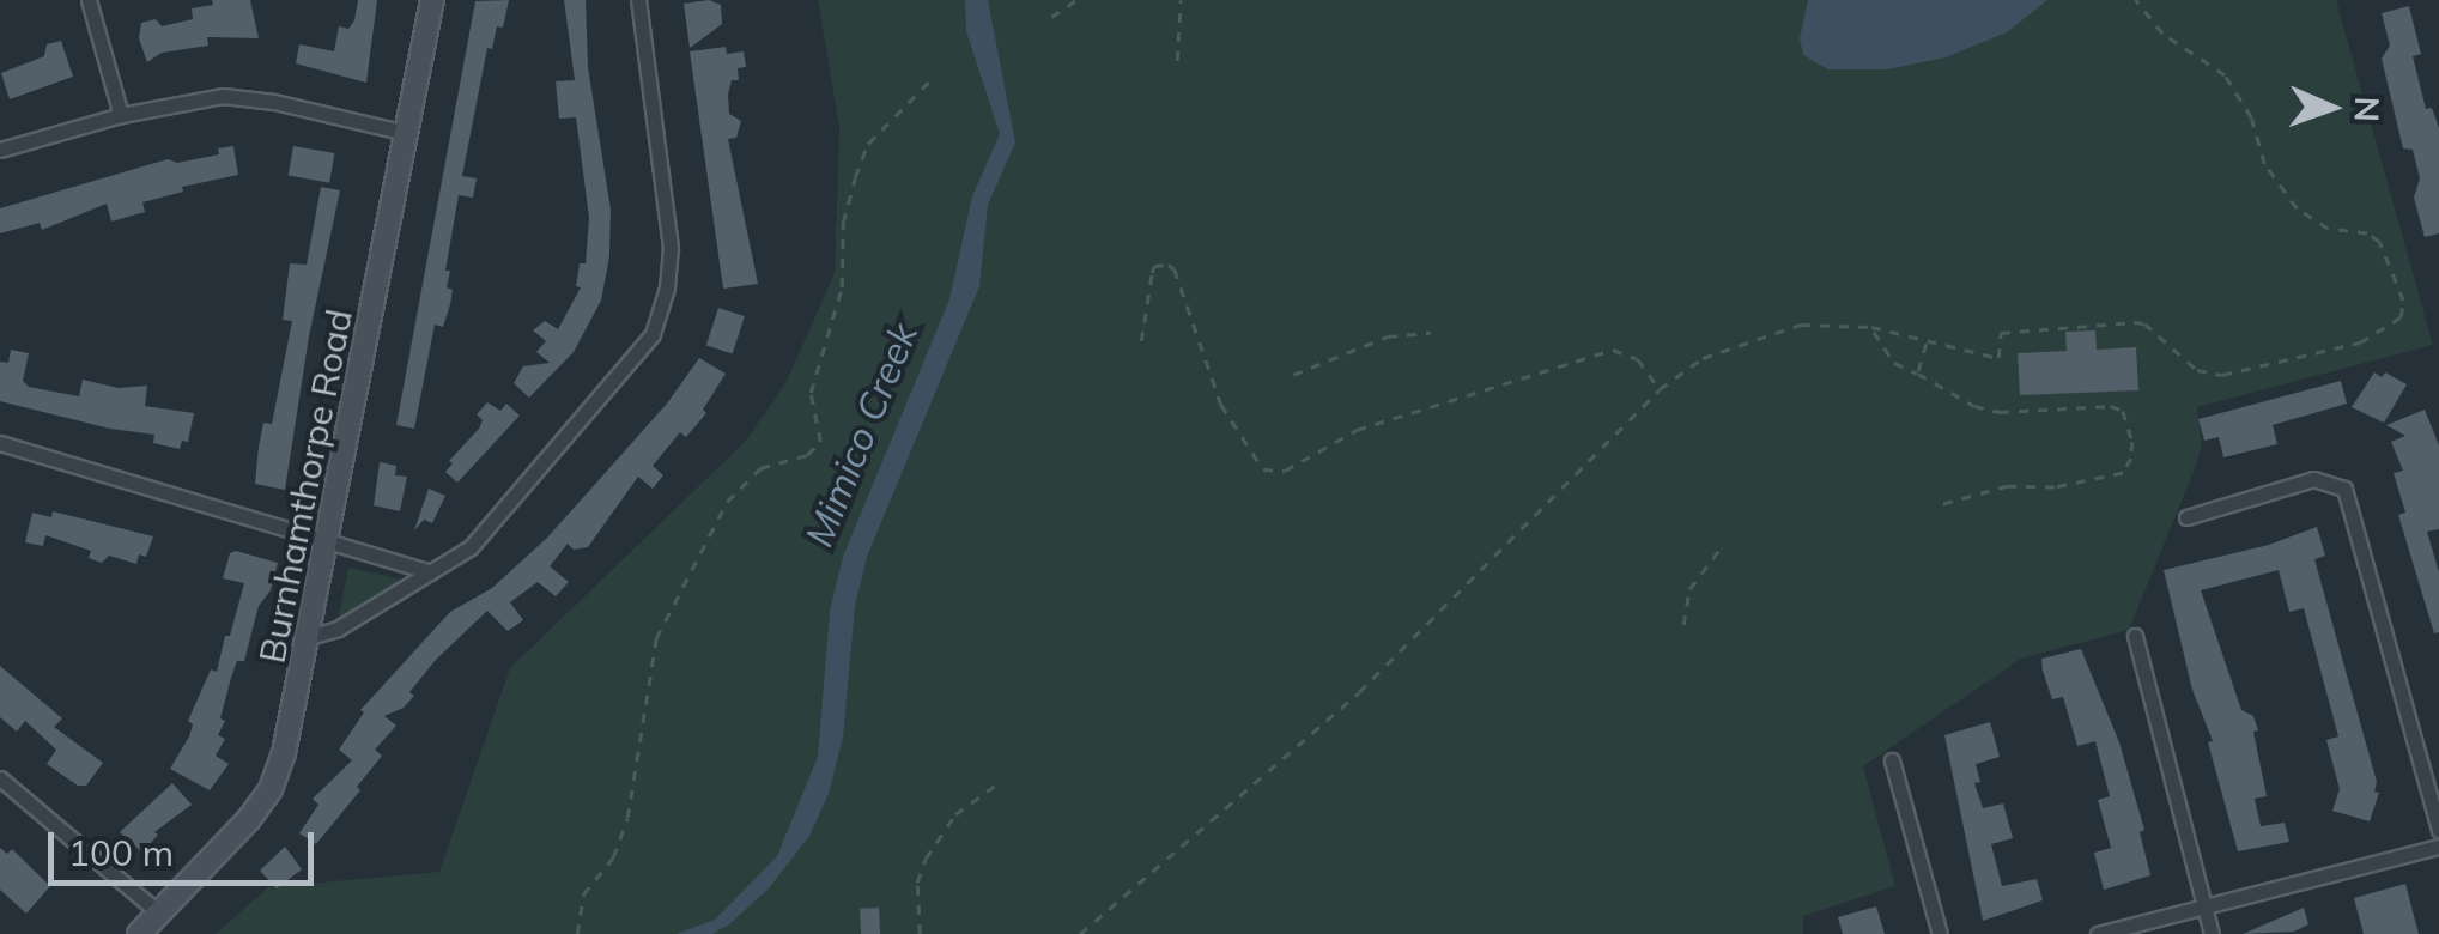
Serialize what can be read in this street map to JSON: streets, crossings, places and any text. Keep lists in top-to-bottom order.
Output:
{
  "streets": {
    "main road": ["Burnhamthorpe Road"]
  },
  "water": ["Mimico Creek"],
  "scale_bar": "100 m",
  "north": "right"
}
